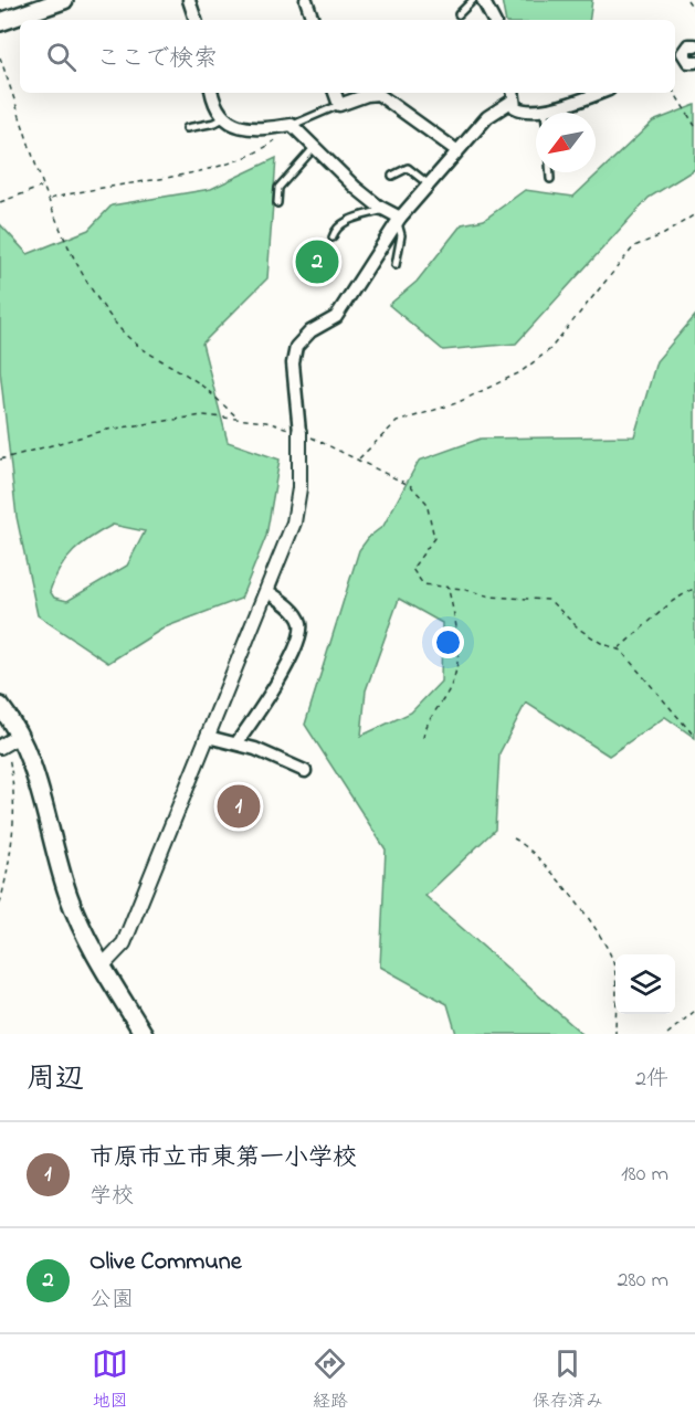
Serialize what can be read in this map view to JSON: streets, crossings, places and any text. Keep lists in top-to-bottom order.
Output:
{
  "north": "bottom left",
  "page": {
    "search": "ここで検索",
    "pins": ["2", "1"],
    "heading": ["周辺", "2件"],
    "list": [
      {
        "mark": "1",
        "name": "市原市立市東第一小学校",
        "note": "学校",
        "value": "180 m"
      },
      {
        "mark": "2",
        "name": "Olive Commune",
        "note": "公園",
        "value": "280 m"
      }
    ],
    "nav": ["地図", "経路", "保存済み"]
  }
}
